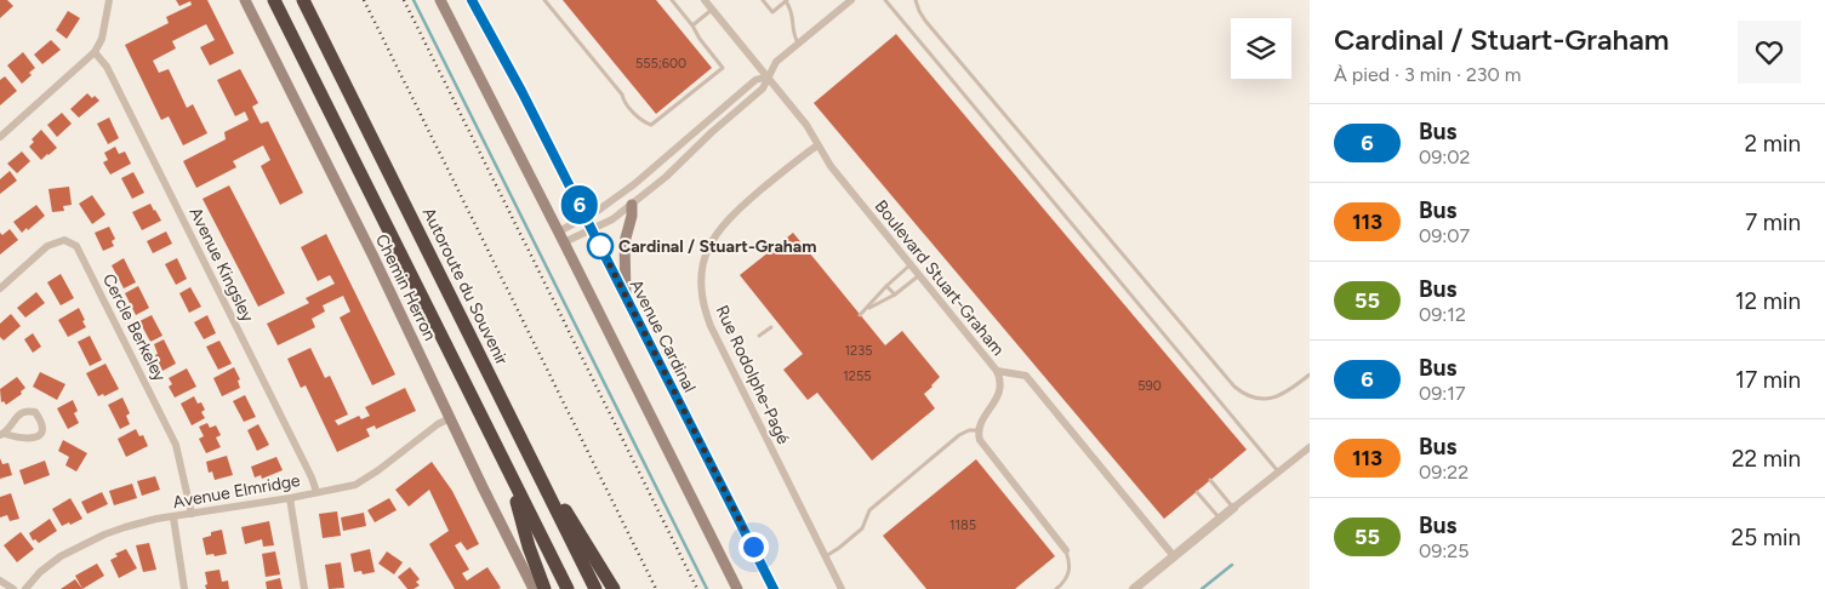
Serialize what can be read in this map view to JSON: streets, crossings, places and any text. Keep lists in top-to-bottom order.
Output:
{
  "streets": {
    "highway": ["Autoroute du Souvenir"],
    "main road": ["Chemin Herron", "Avenue Cardinal"],
    "street": [
      "Avenue Kingsley",
      "Boulevard Stuart-Graham",
      "Cercle Berkeley",
      "Rue Rodolphe-Pagé",
      "Avenue Elmridge"
    ]
  },
  "crossings": [
    ["Avenue Kingsley", "Avenue Elmridge"],
    ["Boulevard Stuart-Graham", "Rue Rodolphe-Pagé"],
    ["Chemin Herron", "Avenue Elmridge"],
    ["Cercle Berkeley", "Avenue Elmridge"]
  ],
  "places": ["Cardinal / Stuart-Graham"],
  "lines": ["bus line 6"],
  "house_numbers": [
    "555;600",
    "1235",
    "1255",
    "590",
    "1185"
  ],
  "page": {
    "on_map": "6",
    "heading": ["Cardinal / Stuart-Graham", "À pied · 3 min · 230 m"],
    "list": [
      {
        "mark": "6",
        "name": "Bus",
        "note": "09:02",
        "value": "2 min"
      },
      {
        "mark": "113",
        "name": "Bus",
        "note": "09:07",
        "value": "7 min"
      },
      {
        "mark": "55",
        "name": "Bus",
        "note": "09:12",
        "value": "12 min"
      },
      {
        "mark": "6",
        "name": "Bus",
        "note": "09:17",
        "value": "17 min"
      },
      {
        "mark": "113",
        "name": "Bus",
        "note": "09:22",
        "value": "22 min"
      },
      {
        "mark": "55",
        "name": "Bus",
        "note": "09:25",
        "value": "25 min"
      }
    ]
  }
}
